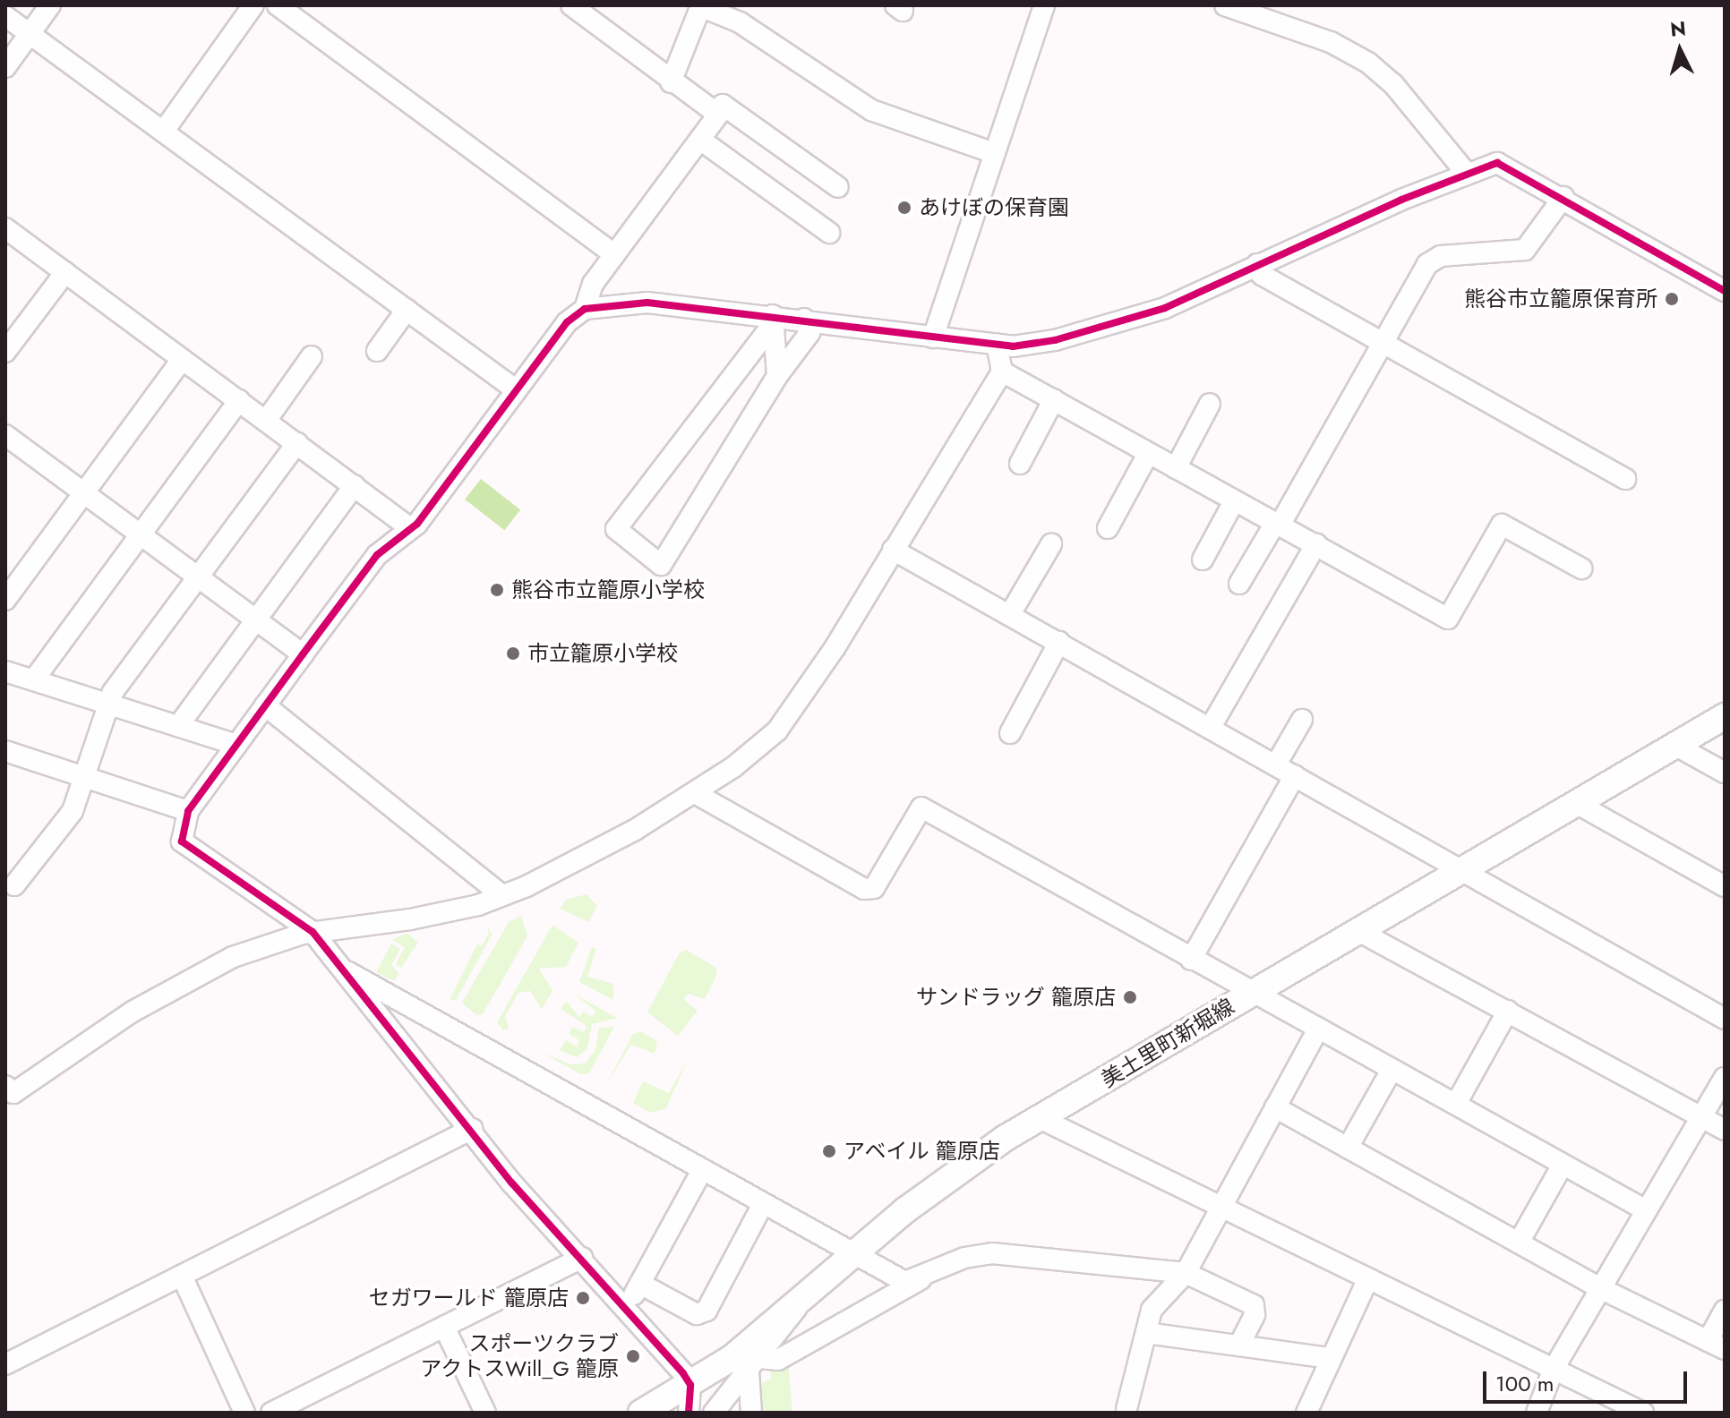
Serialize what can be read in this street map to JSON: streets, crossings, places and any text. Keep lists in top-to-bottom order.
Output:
{
  "streets": {
    "main road": ["美土里町新堀線"]
  },
  "places": [
    "あけぼの保育園",
    "熊谷市立籠原保育所",
    "熊谷市立籠原小学校",
    "市立籠原小学校",
    "サンドラッグ 籠原店",
    "アベイル 籠原店",
    "セガワールド 籠原店",
    "スポーツクラブ アクトスWill_G 籠原"
  ],
  "scale_bar": "100 m",
  "north": "top"
}
